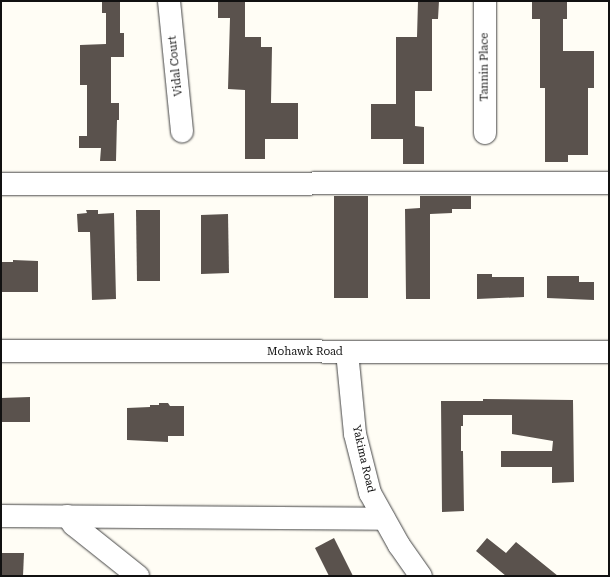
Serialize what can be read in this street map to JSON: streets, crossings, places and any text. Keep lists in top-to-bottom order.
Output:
{
  "streets": {
    "street": [
      "Vidal Court",
      "Tannin Place",
      "Mohawk Road",
      "Yakima Road"
    ]
  },
  "crossings": [
    ["Mohawk Road", "Yakima Road"]
  ]
}
